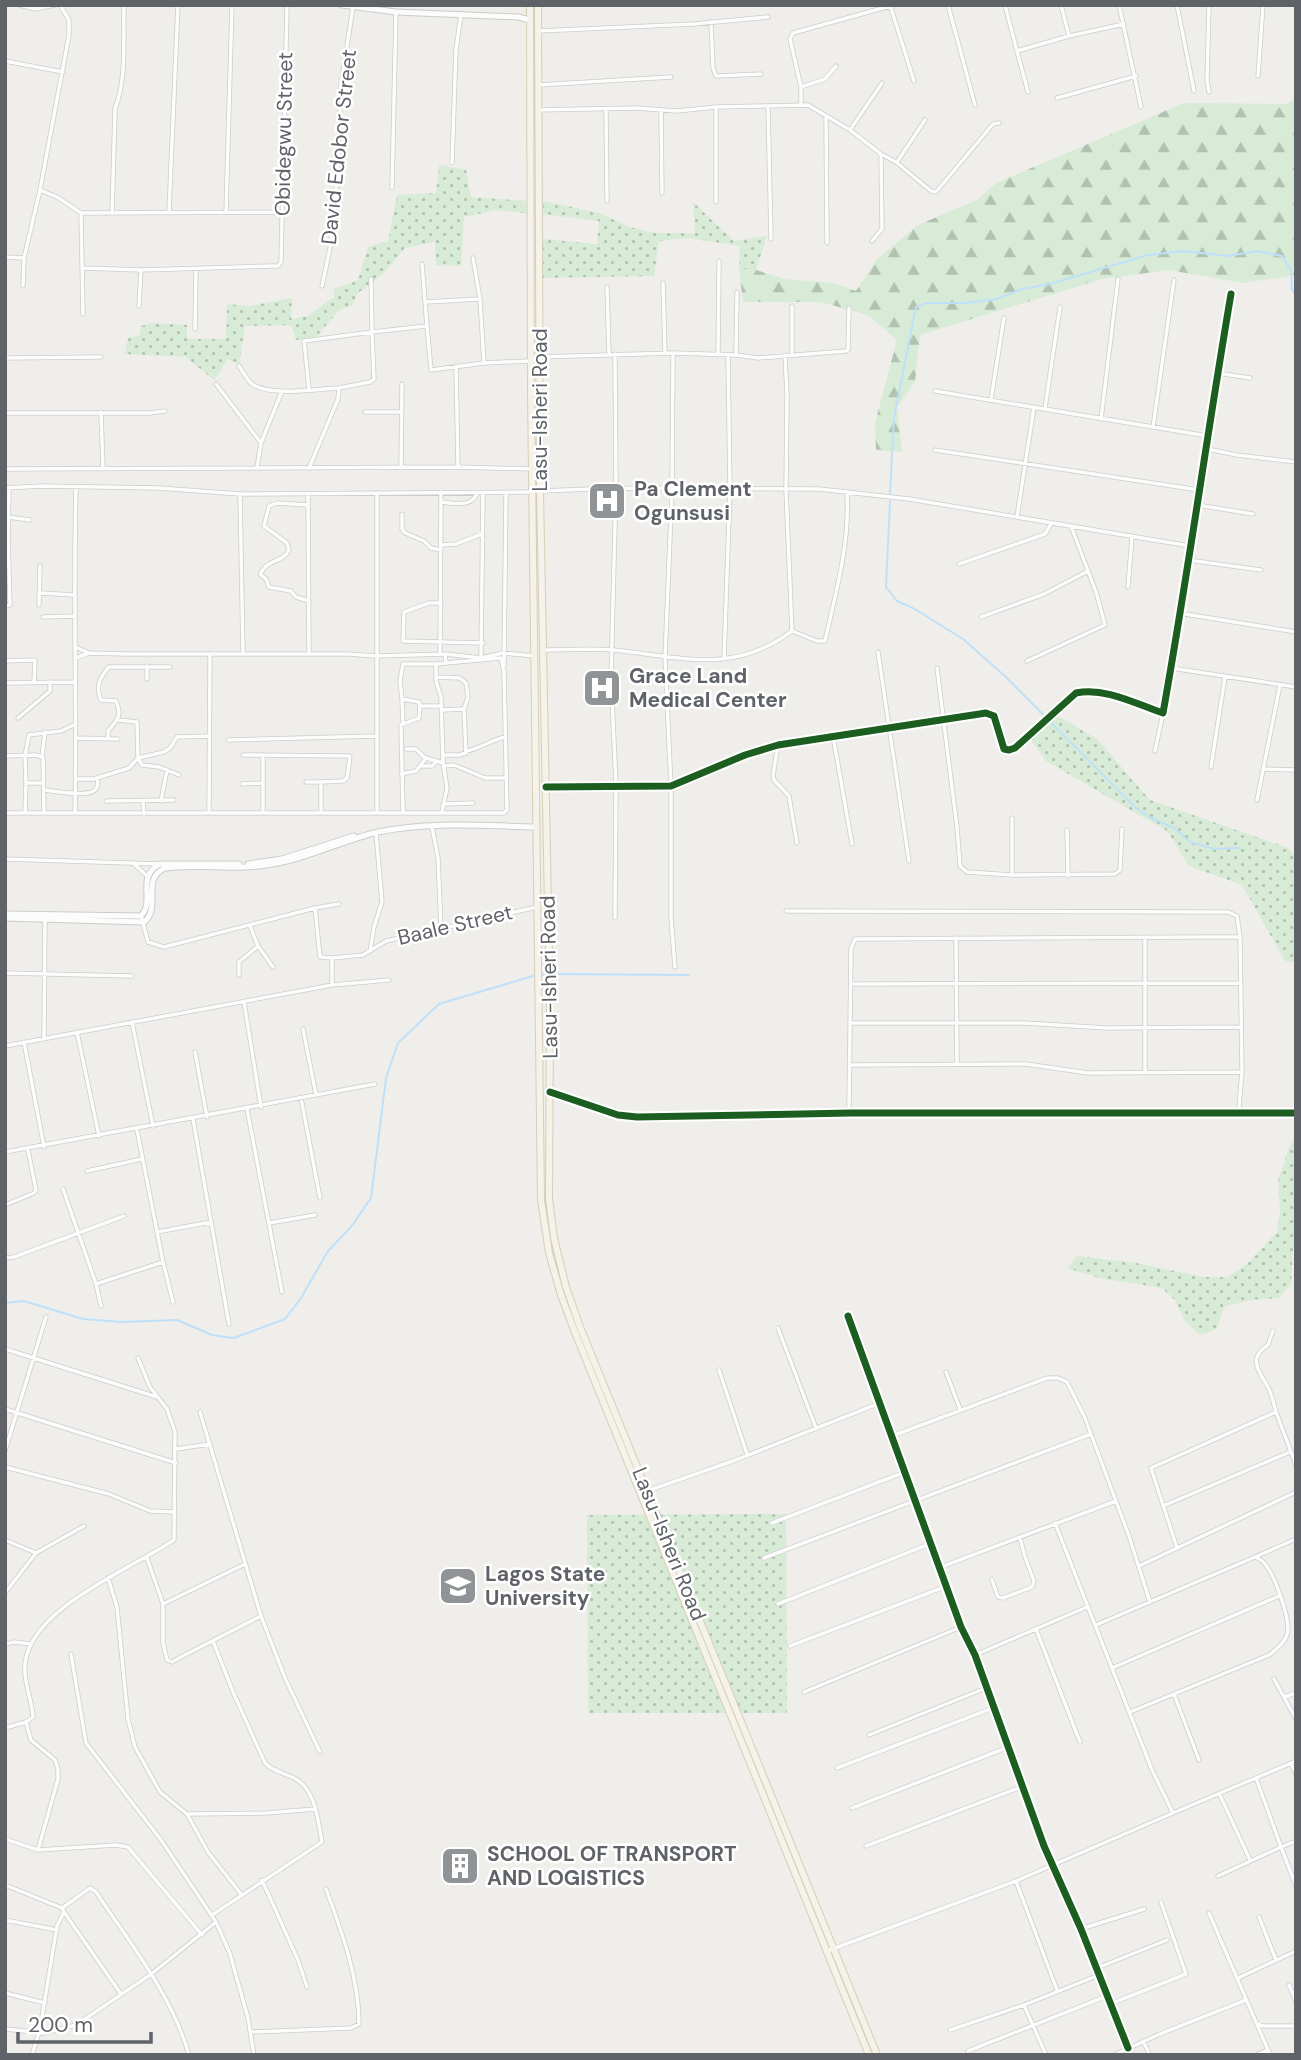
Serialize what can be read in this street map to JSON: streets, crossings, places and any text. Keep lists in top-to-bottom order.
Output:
{
  "streets": {
    "main road": ["Lasu-Isheri Road"],
    "street": ["Obidegwu Street", "David Edobor Street", "Baale Street"]
  },
  "crossings": [
    ["Lasu-Isheri Road", "Baale Street"]
  ],
  "places": {
    "hospital": ["Pa Clement Ogunsusi", "Grace Land Medical Center"],
    "school or university": ["Lagos State University"],
    "building": ["SCHOOL OF TRANSPORT AND LOGISTICS"]
  },
  "scale_bar": "200 m"
}
